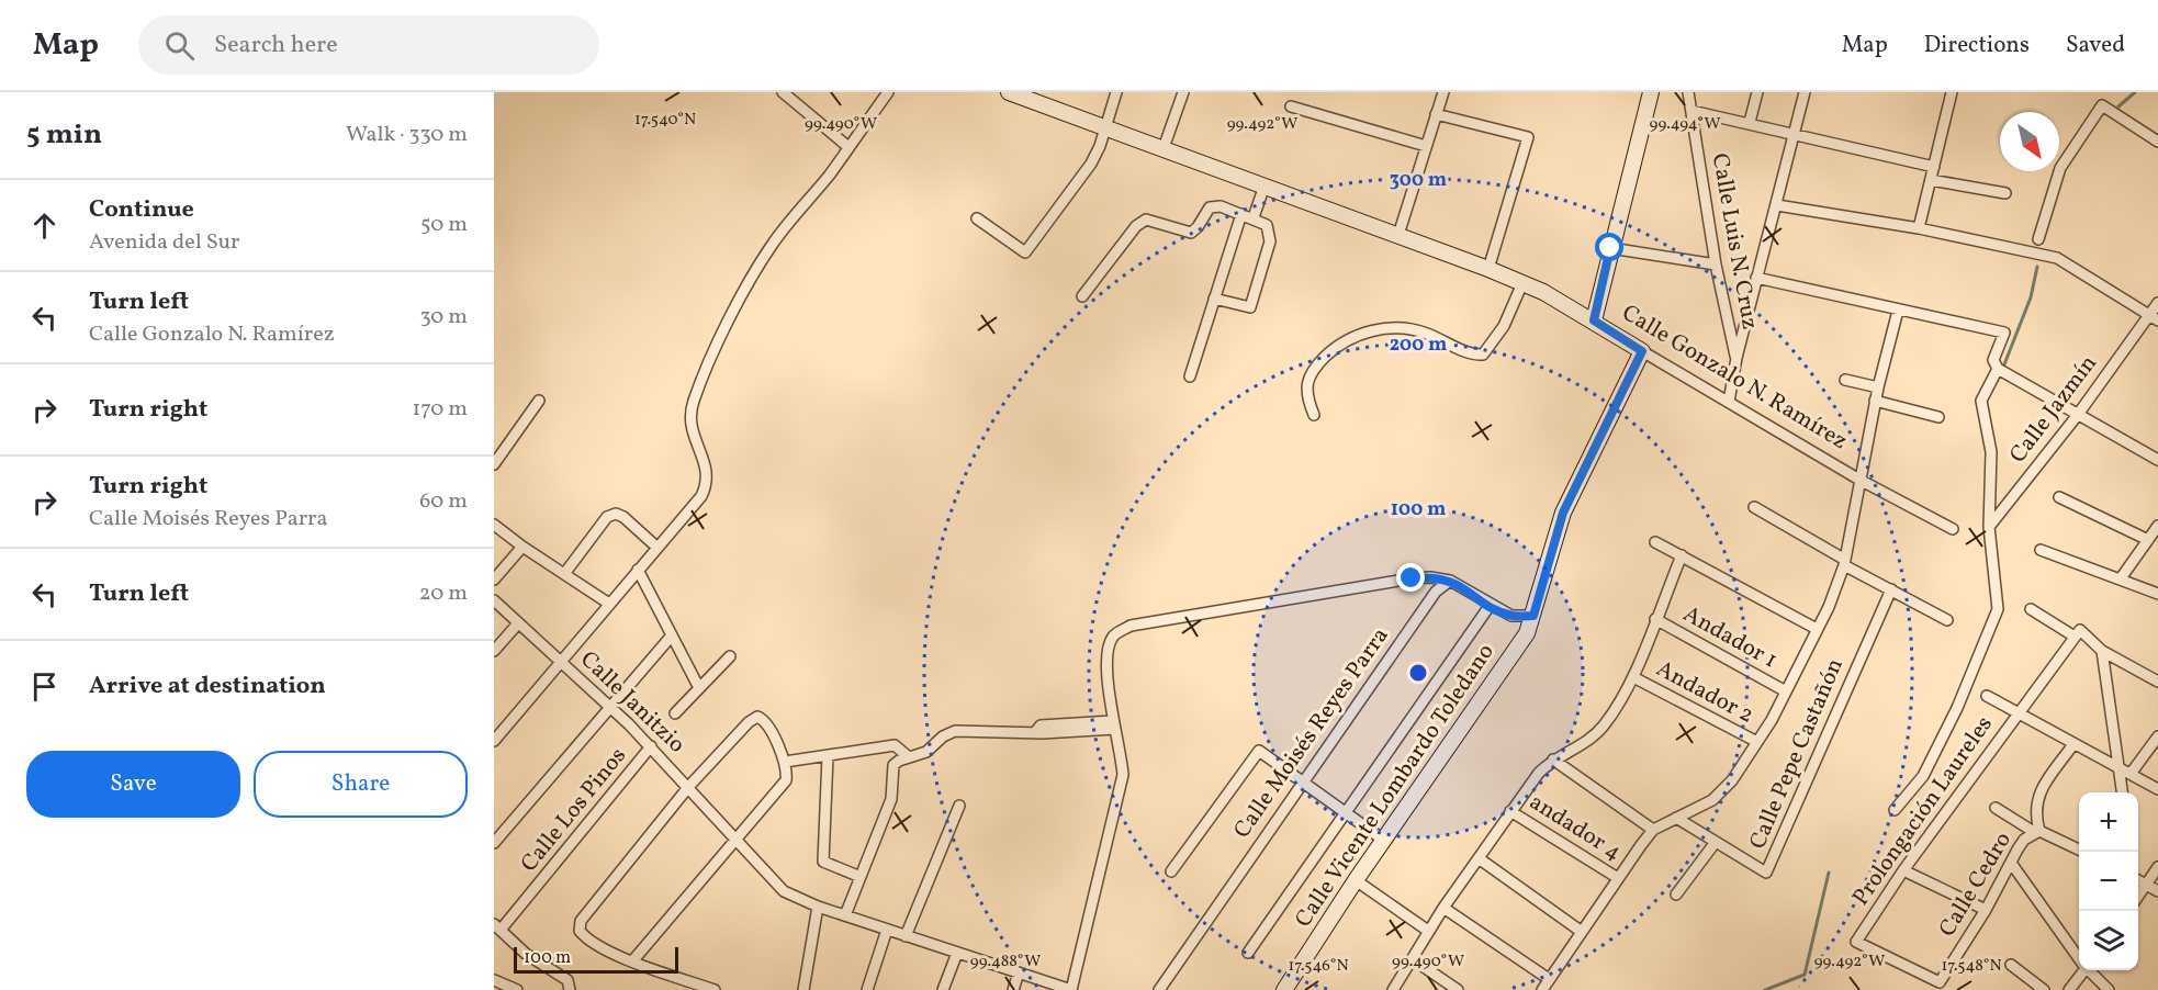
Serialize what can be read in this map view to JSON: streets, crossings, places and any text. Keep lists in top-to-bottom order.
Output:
{
  "streets": {
    "street": [
      "Calle Luis N. Cruz",
      "Calle Gonzalo N. Ramírez",
      "Calle Jazmín",
      "Andador 1",
      "Andador 2",
      "Calle Janitzio",
      "Calle Moisés Reyes Parra",
      "Calle Pepe Castañón",
      "Calle Vicente Lombardo Toledano",
      "Calle Los Pinos",
      "Prolongación Laureles",
      "andador 4",
      "Calle Cedro"
    ]
  },
  "crossings": [
    ["Calle Gonzalo N. Ramírez", "Calle Vicente Lombardo Toledano"],
    ["Calle Janitzio", "Calle Los Pinos"],
    ["Prolongación Laureles", "Calle Cedro"]
  ],
  "scale_bar": "100 m",
  "north": "bottom right",
  "page": {
    "header": "Map",
    "search": "Search here",
    "nav": ["Map", "Directions", "Saved"],
    "heading": ["5 min", "Walk · 330 m"],
    "list": [
      ["Continue", "Avenida del Sur", "50 m"],
      ["Turn left", "Calle Gonzalo N. Ramírez", "30 m"],
      ["Turn right", "170 m"],
      ["Turn right", "Calle Moisés Reyes Parra", "60 m"],
      ["Turn left", "20 m"],
      "Arrive at destination"
    ],
    "buttons": ["Save", "Share"],
    "map_buttons": ["+", "−"],
    "scale": "100 m"
  },
  "coordinates": [
    "17.540°N",
    "99.490°W",
    "99.492°W",
    "99.494°W",
    "99.488°W",
    "17.546°N",
    "17.548°N"
  ],
  "rings": ["300 m", "200 m", "100 m"]
}
